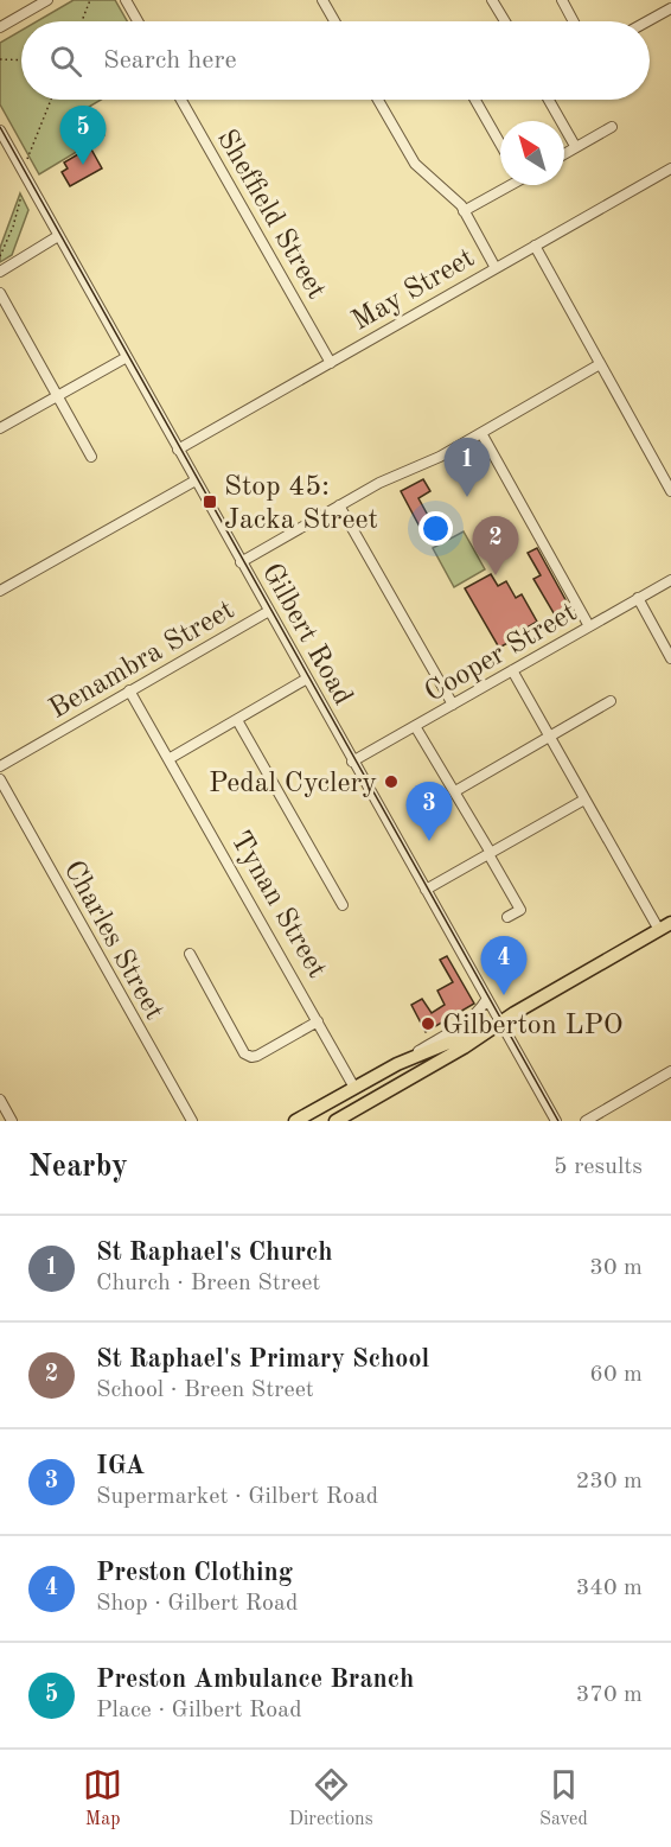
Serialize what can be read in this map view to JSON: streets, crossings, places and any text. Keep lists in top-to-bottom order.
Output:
{
  "streets": {
    "main road": ["Tynan Street"],
    "street": [
      "Sheffield Street",
      "May Street",
      "Gilbert Road",
      "Cooper Street",
      "Benambra Street",
      "Charles Street"
    ]
  },
  "crossings": [
    ["Sheffield Street", "May Street"],
    ["May Street", "Gilbert Road"],
    ["Gilbert Road", "Cooper Street"],
    ["Gilbert Road", "Benambra Street"],
    ["Benambra Street", "Tynan Street"]
  ],
  "places": {
    "transit": ["Stop 45: Jacka Street"],
    "other": ["Pedal Cyclery", "Gilberton LPO"]
  },
  "north": "top left",
  "page": {
    "search": "Search here",
    "pins": [
      "5",
      "1",
      "2",
      "3",
      "4"
    ],
    "heading": ["Nearby", "5 results"],
    "list": [
      {
        "mark": "1",
        "name": "St Raphael's Church",
        "note": "Church · Breen Street",
        "value": "30 m"
      },
      {
        "mark": "2",
        "name": "St Raphael's Primary School",
        "note": "School · Breen Street",
        "value": "60 m"
      },
      {
        "mark": "3",
        "name": "IGA",
        "note": "Supermarket · Gilbert Road",
        "value": "230 m"
      },
      {
        "mark": "4",
        "name": "Preston Clothing",
        "note": "Shop · Gilbert Road",
        "value": "340 m"
      },
      {
        "mark": "5",
        "name": "Preston Ambulance Branch",
        "note": "Place · Gilbert Road",
        "value": "370 m"
      }
    ],
    "nav": ["Map", "Directions", "Saved"]
  }
}
